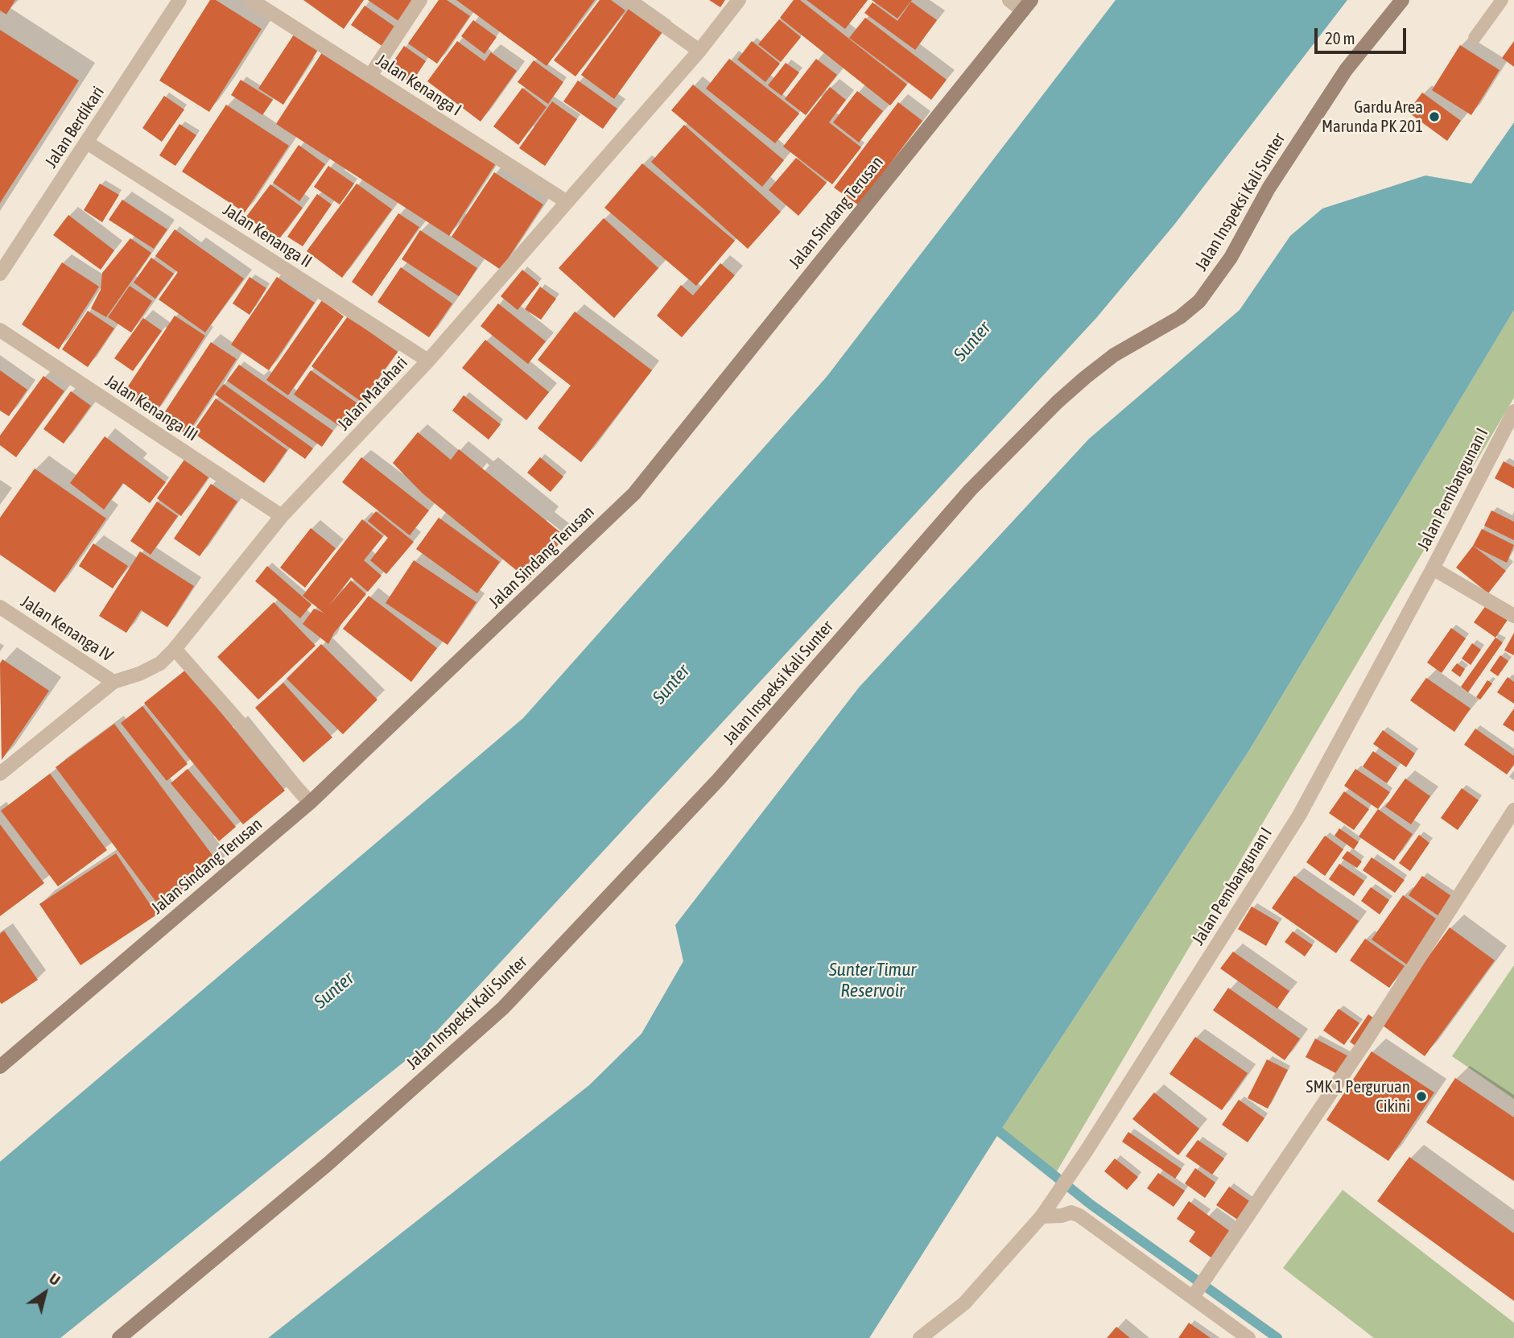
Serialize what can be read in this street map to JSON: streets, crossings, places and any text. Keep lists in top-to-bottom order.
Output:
{
  "streets": {
    "street": [
      "Jalan Kenanga I",
      "Jalan Berdikari",
      "Jalan Inspeksi Kali Sunter",
      "Jalan Sindang Terusan",
      "Jalan Kenanga II",
      "Jalan Matahari",
      "Jalan Kenanga III",
      "Jalan Pembangunan I",
      "Jalan Kenanga IV"
    ]
  },
  "crossings": [
    ["Jalan Kenanga I", "Jalan Matahari"],
    ["Jalan Berdikari", "Jalan Kenanga II"],
    ["Jalan Kenanga II", "Jalan Matahari"],
    ["Jalan Matahari", "Jalan Kenanga III"],
    ["Jalan Matahari", "Jalan Kenanga IV"]
  ],
  "water": ["Sunter", "Sunter Timur Reservoir"],
  "places": ["Gardu Area Marunda PK 201", "SMK 1 Perguruan Cikini"],
  "scale_bar": "20 m",
  "north": "top right"
}
